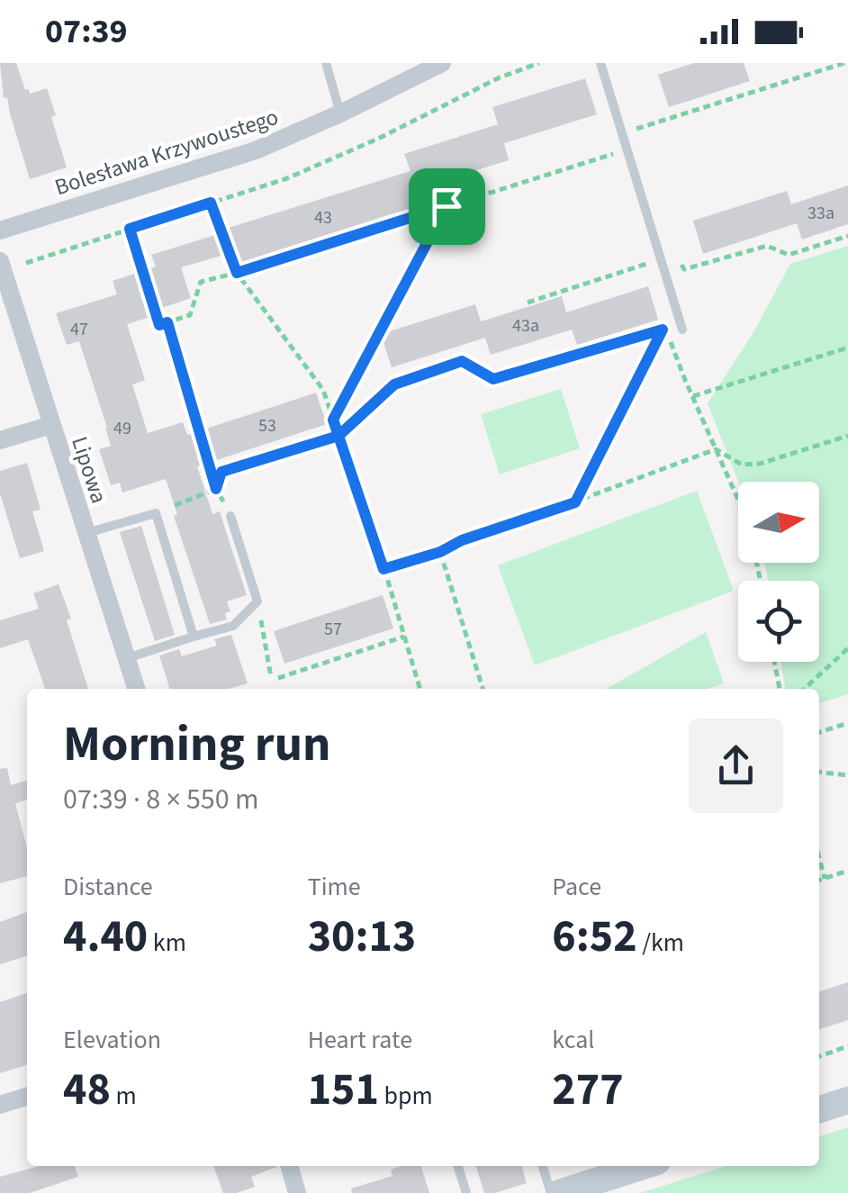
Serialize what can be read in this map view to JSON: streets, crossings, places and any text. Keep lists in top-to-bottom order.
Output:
{
  "streets": {
    "street": ["Bolesława Krzywoustego", "Lipowa"]
  },
  "house_numbers": [
    "33a",
    "43",
    "43a",
    "47",
    "53",
    "49",
    "57"
  ],
  "north": "right",
  "page": {
    "status": "07:39",
    "heading": ["Morning run", "07:39 · 8 × 550 m"],
    "stats": [
      ["Distance", "4.40 km"],
      ["Time", "30:13"],
      ["Pace", "6:52 /km"],
      ["Elevation", "48 m"],
      ["Heart rate", "151 bpm"],
      ["kcal", "277"]
    ]
  }
}
